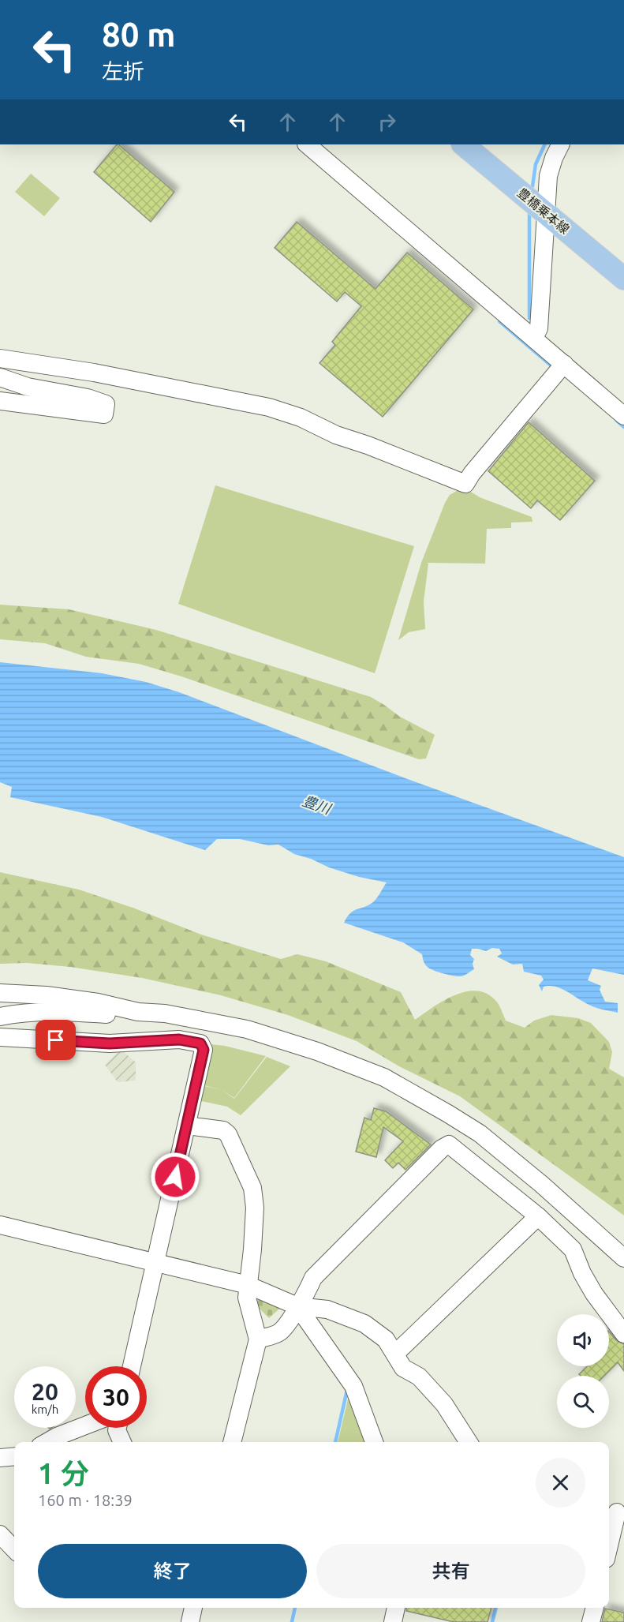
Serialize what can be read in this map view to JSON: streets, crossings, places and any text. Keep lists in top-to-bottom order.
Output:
{
  "streets": {
    "main road": ["豊橋乗本線"]
  },
  "water": ["豊川"],
  "page": {
    "turn": ["80 m", "左折"],
    "speed": "20 km/h",
    "limit": "30",
    "heading": ["1 分", "160 m · 18:39"],
    "buttons": ["終了", "共有"]
  }
}
